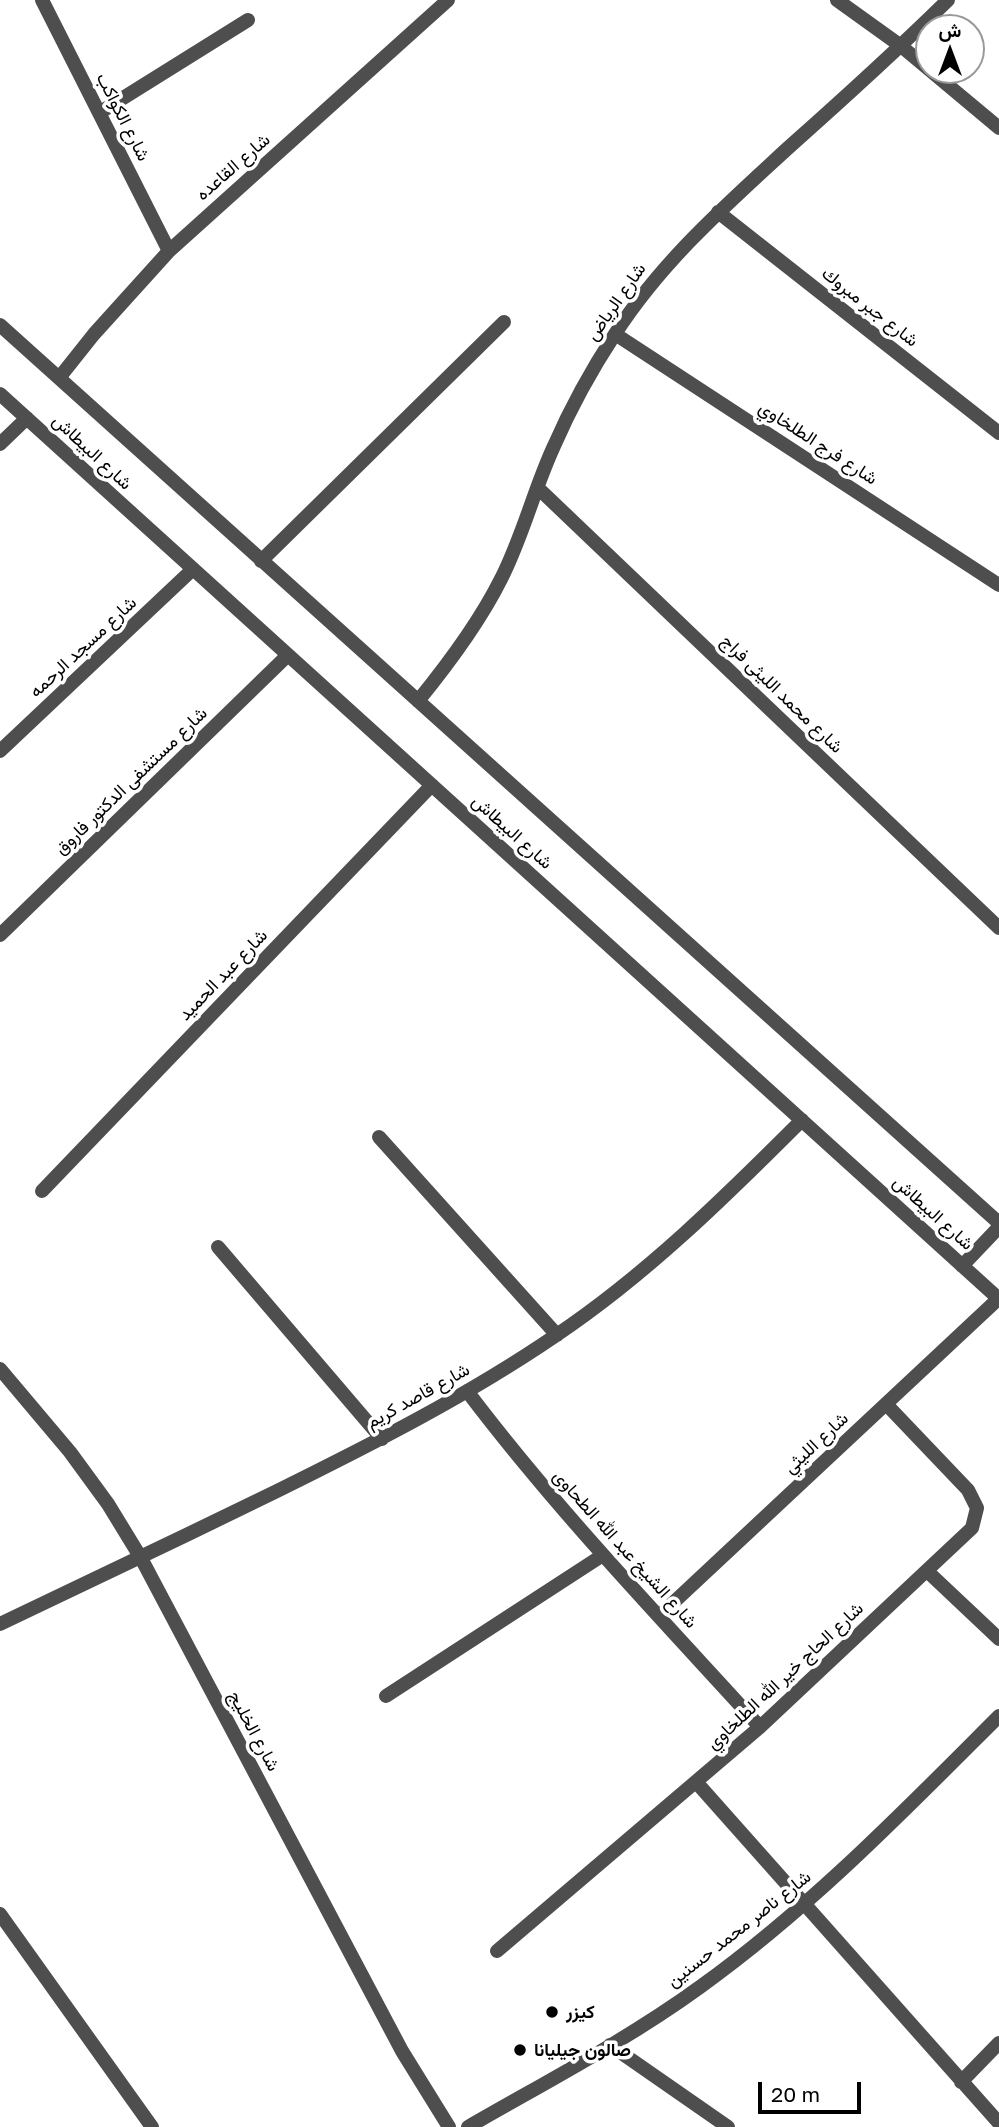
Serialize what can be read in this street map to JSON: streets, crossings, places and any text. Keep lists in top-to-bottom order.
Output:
{
  "streets": {
    "street": [
      "شارع الكواكب",
      "شارع القاعده",
      "شارع الرياض",
      "شارع جبر مبروك",
      "شارع فرج الطلخاوي",
      "شارع البيطاش",
      "شارع مسجد الرحمه",
      "شارع محمد الليثى فراج",
      "شارع مستشفى الدكتور فاروق",
      "شارع عبد الحميد",
      "شارع قاصد كريم",
      "شارع الليثي",
      "شارع الشيخ عبد الله الطحاوى",
      "شارع الحاج خير الله الطلخاوي",
      "شارع الخليج",
      "شارع ناصر محمد حسنين"
    ]
  },
  "crossings": [
    ["شارع الكواكب", "شارع القاعده"],
    ["شارع القاعده", "شارع البيطاش"],
    ["شارع الرياض", "شارع جبر مبروك"],
    ["شارع الرياض", "شارع فرج الطلخاوي"],
    ["شارع الرياض", "شارع البيطاش"],
    ["شارع الرياض", "شارع محمد الليثى فراج"],
    ["شارع البيطاش", "شارع مسجد الرحمه"],
    ["شارع البيطاش", "شارع مستشفى الدكتور فاروق"],
    ["شارع البيطاش", "شارع عبد الحميد"],
    ["شارع البيطاش", "شارع قاصد كريم"],
    ["شارع البيطاش", "شارع الليثي"],
    ["شارع قاصد كريم", "شارع الشيخ عبد الله الطحاوى"],
    ["شارع قاصد كريم", "شارع الخليج"],
    ["شارع الليثي", "شارع الشيخ عبد الله الطحاوى"],
    ["شارع الليثي", "شارع الحاج خير الله الطلخاوي"],
    ["شارع الشيخ عبد الله الطحاوى", "شارع الحاج خير الله الطلخاوي"]
  ],
  "places": ["كيزر", "صالون جيليانا"],
  "scale_bar": "20 m",
  "north": "top"
}
